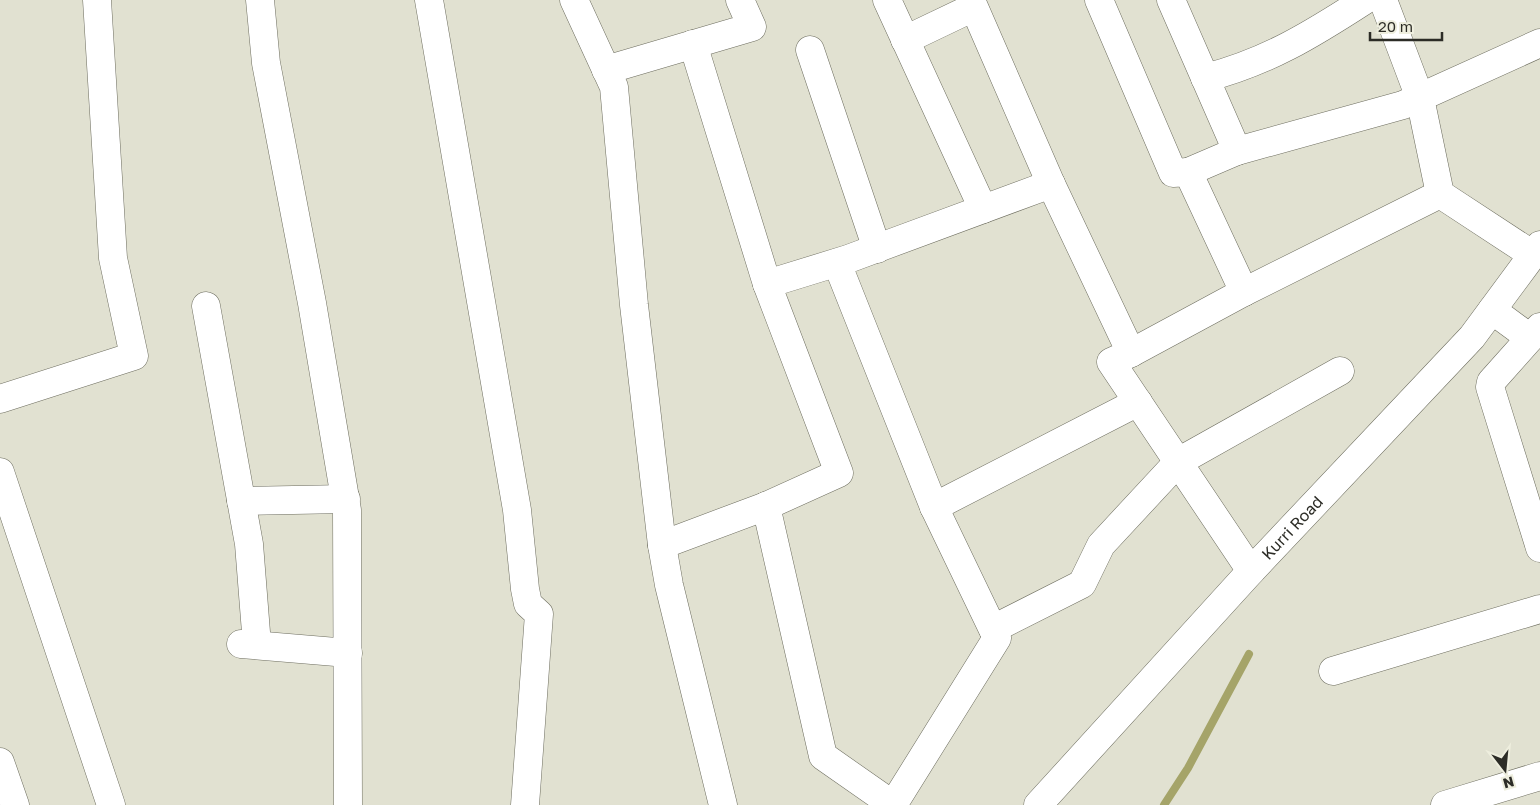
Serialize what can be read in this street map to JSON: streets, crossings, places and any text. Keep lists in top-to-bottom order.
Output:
{
  "streets": {
    "street": ["Kurri Road"]
  },
  "scale_bar": "20 m",
  "north": "bottom"
}
